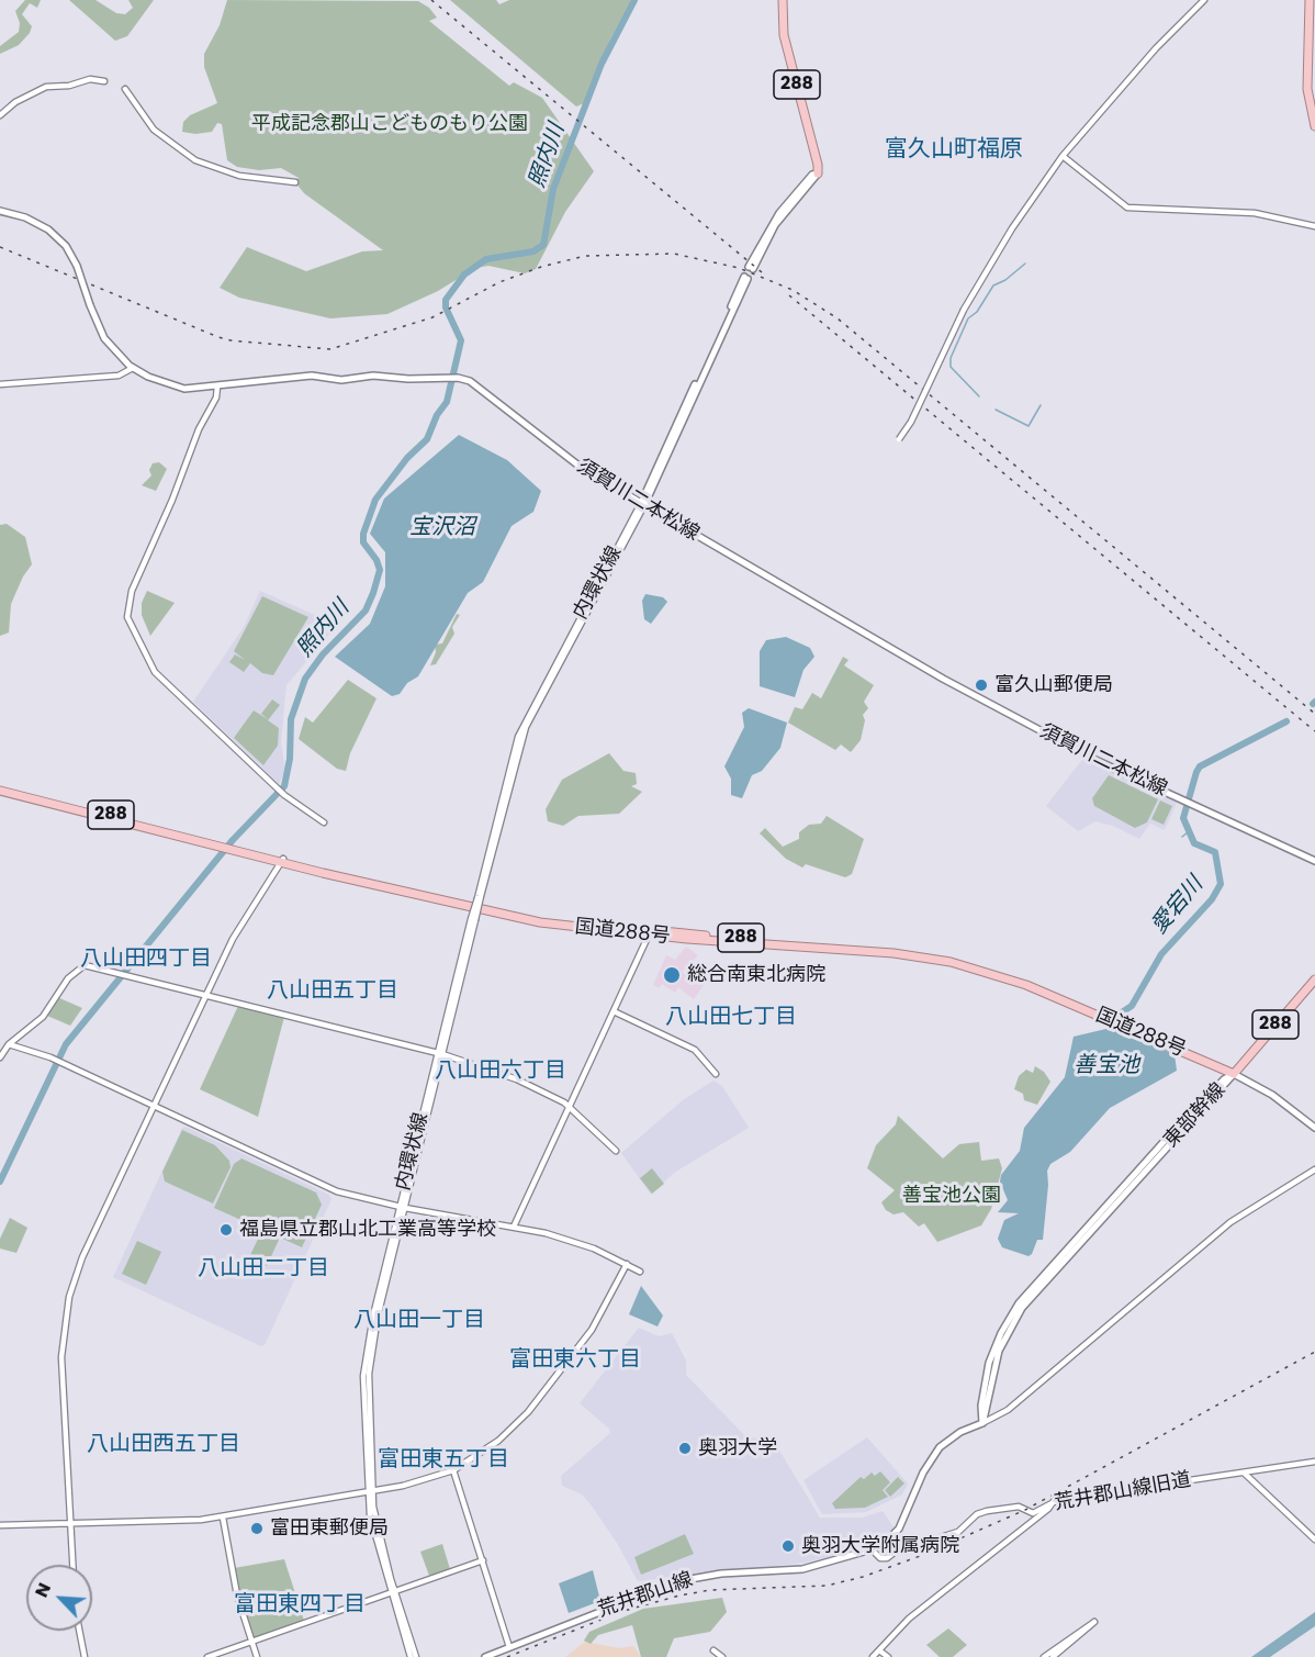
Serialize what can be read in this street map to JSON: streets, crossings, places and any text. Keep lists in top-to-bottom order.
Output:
{
  "streets": {
    "highway": ["288", "国道288号"],
    "main road": [
      "須賀川二本松線",
      "内環状線",
      "東部幹線",
      "荒井郡山線"
    ],
    "street": ["荒井郡山線旧道"]
  },
  "crossings": [
    ["288", "国道288号"],
    ["288", "東部幹線"],
    ["須賀川二本松線", "内環状線"],
    ["国道288号", "東部幹線"],
    ["東部幹線", "荒井郡山線"],
    ["荒井郡山線旧道", "荒井郡山線"]
  ],
  "districts": [
    "富久山町福原",
    "八山田四丁目",
    "八山田五丁目",
    "八山田七丁目",
    "八山田六丁目",
    "八山田二丁目",
    "八山田一丁目",
    "富田東六丁目",
    "八山田西五丁目",
    "富田東五丁目",
    "富田東四丁目"
  ],
  "water": [
    "照内川",
    "宝沢沼",
    "愛宕川",
    "善宝池"
  ],
  "parks": ["平成記念郡山こどものもり公園", "善宝池公園"],
  "places": [
    "富久山郵便局",
    "総合南東北病院",
    "福島県立郡山北工業高等学校",
    "奥羽大学",
    "富田東郵便局",
    "奥羽大学附属病院"
  ],
  "north": "top left"
}
